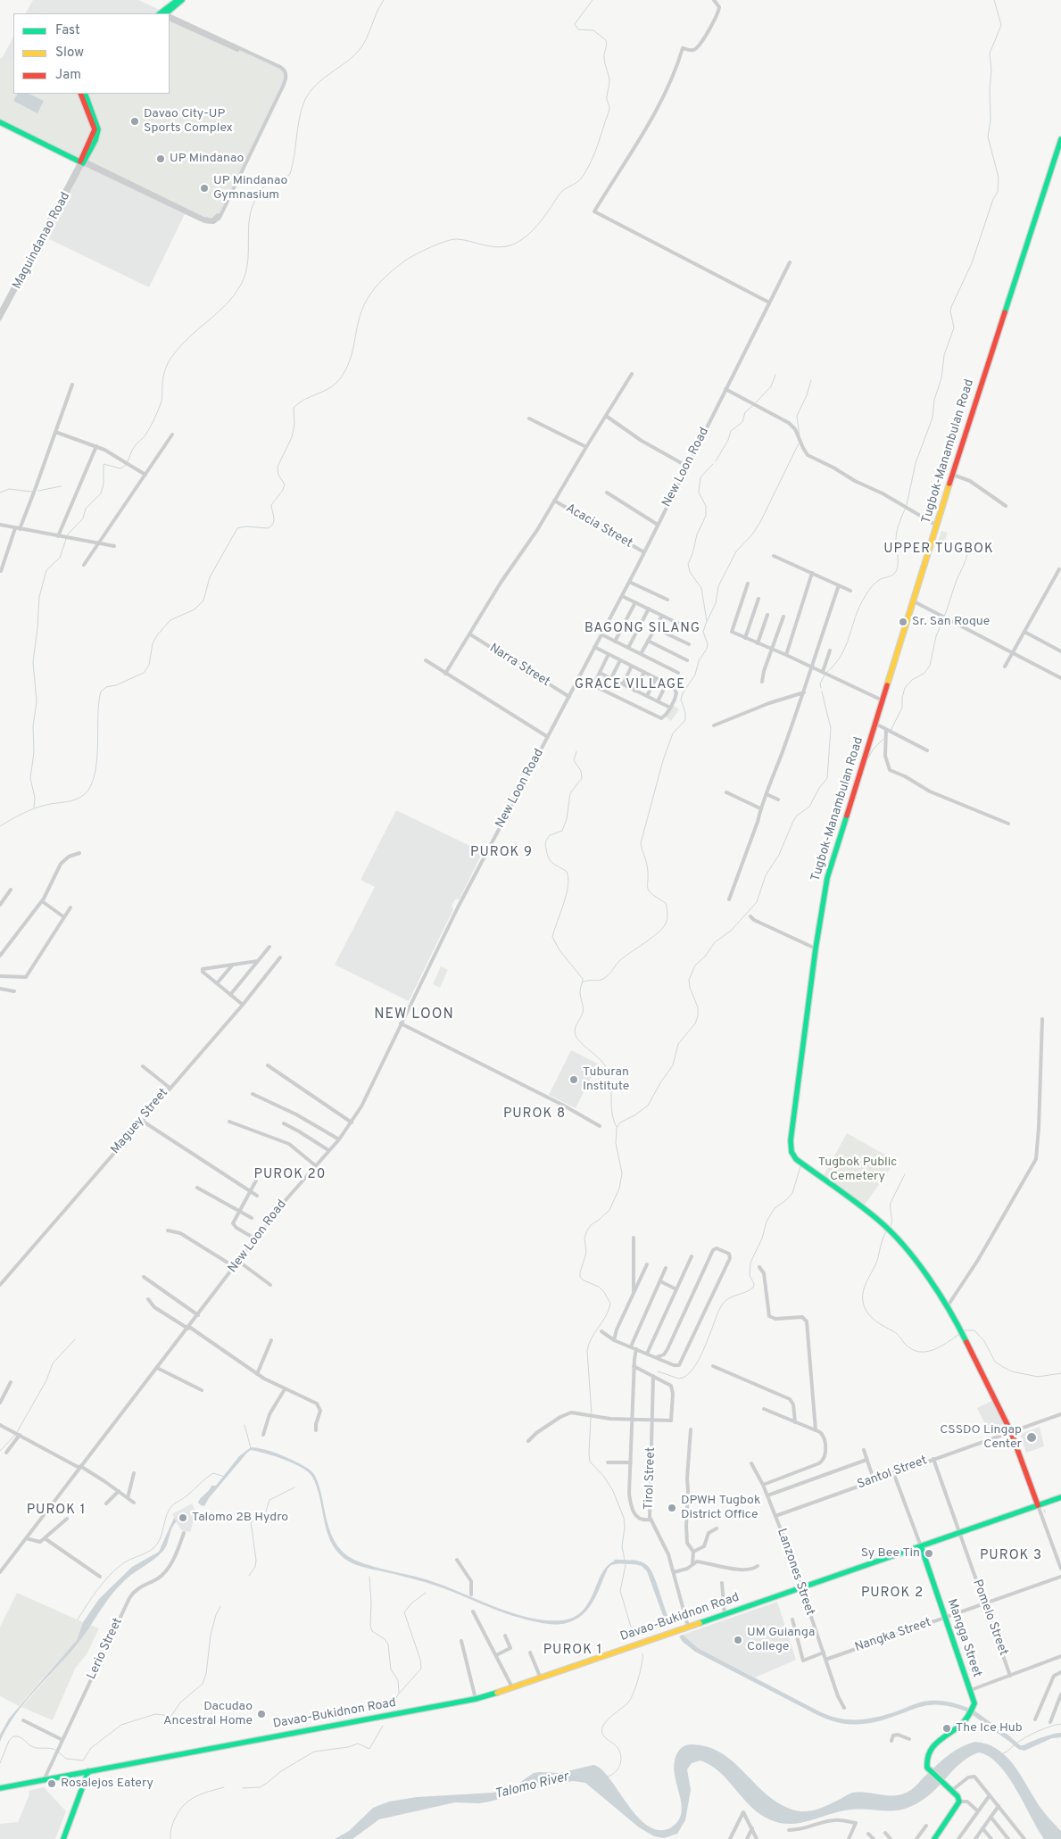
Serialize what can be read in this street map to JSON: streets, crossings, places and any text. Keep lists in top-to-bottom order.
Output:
{
  "streets": {
    "main road": ["Tugbok-Manambulan Road", "Davao-Bukidnon Road", "Mangga Street"],
    "street": [
      "Maguindanao Road",
      "New Loon Road",
      "Acacia Street",
      "Narra Street",
      "Maguey Street",
      "Santol Street",
      "Tirol Street",
      "Lanzones Street",
      "Pomelo Street",
      "Nangka Street",
      "Lerio Street"
    ]
  },
  "crossings": [
    ["Tugbok-Manambulan Road", "Santol Street"],
    ["Tugbok-Manambulan Road", "Davao-Bukidnon Road"],
    ["New Loon Road", "Acacia Street"],
    ["New Loon Road", "Narra Street"],
    ["Santol Street", "Lanzones Street"],
    ["Santol Street", "Pomelo Street"],
    ["Santol Street", "Mangga Street"],
    ["Tirol Street", "Davao-Bukidnon Road"],
    ["Lanzones Street", "Davao-Bukidnon Road"],
    ["Lanzones Street", "Nangka Street"],
    ["Davao-Bukidnon Road", "Pomelo Street"],
    ["Davao-Bukidnon Road", "Mangga Street"],
    ["Davao-Bukidnon Road", "Lerio Street"],
    ["Pomelo Street", "Nangka Street"],
    ["Nangka Street", "Mangga Street"]
  ],
  "districts": [
    "UPPER TUGBOK",
    "BAGONG SILANG",
    "GRACE VILLAGE",
    "PUROK 9",
    "NEW LOON",
    "PUROK 8",
    "PUROK 20",
    "PUROK 1",
    "PUROK 3",
    "PUROK 2",
    "PUROK 1"
  ],
  "water": ["Talomo River"],
  "parks": ["Tugbok Public Cemetery"],
  "places": [
    "Davao City-UP Sports Complex",
    "UP Mindanao",
    "UP Mindanao Gymnasium",
    "Sr. San Roque",
    "Tuburan Institute",
    "CSSDO Lingap Center",
    "DPWH Tugbok District Office",
    "Talomo 2B Hydro",
    "Sy Bee Tin",
    "UM Guianga College",
    "Dacudao Ancestral Home",
    "The Ice Hub",
    "Rosalejos Eatery"
  ],
  "legend": ["Fast", "Slow", "Jam"]
}
